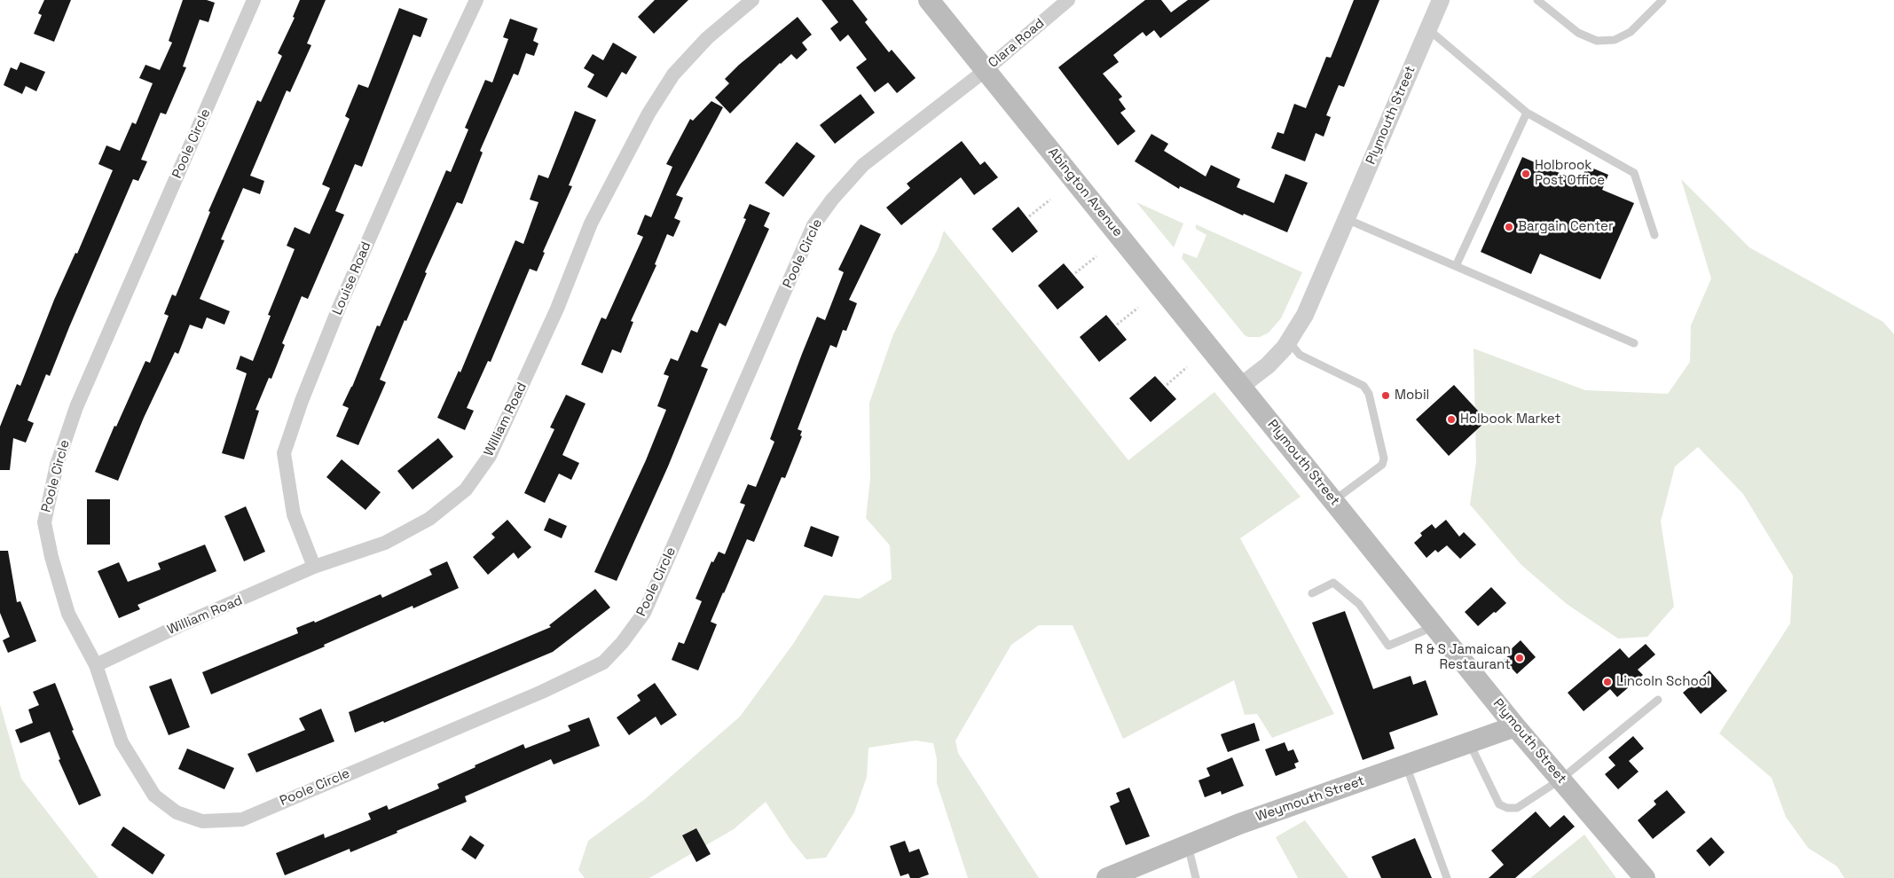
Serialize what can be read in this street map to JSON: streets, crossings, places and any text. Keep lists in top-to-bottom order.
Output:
{
  "streets": {
    "main road": ["Plymouth Street", "Abington Avenue", "Weymouth Street"],
    "street": [
      "Clara Road",
      "Poole Circle",
      "Louise Road",
      "William Road"
    ]
  },
  "crossings": [
    ["Clara Road", "Poole Circle"],
    ["Clara Road", "Abington Avenue"],
    ["Plymouth Street", "Abington Avenue"],
    ["Plymouth Street", "Weymouth Street"],
    ["Poole Circle", "Abington Avenue"],
    ["Poole Circle", "William Road"],
    ["Louise Road", "William Road"]
  ],
  "places": [
    "Holbrook Post Office",
    "Bargain Center",
    "Mobil",
    "Holbook Market",
    "R & S Jamaican Restaurant",
    "Lincoln School"
  ]
}
